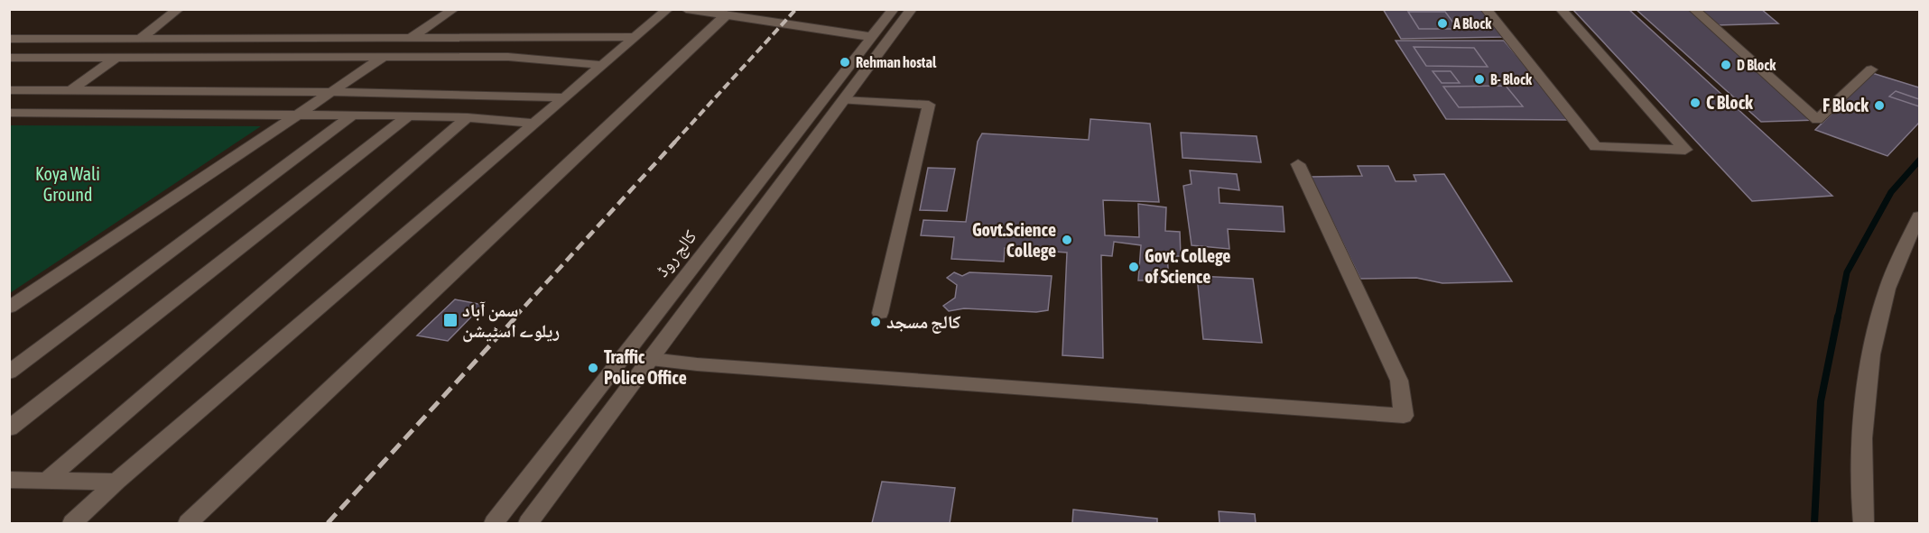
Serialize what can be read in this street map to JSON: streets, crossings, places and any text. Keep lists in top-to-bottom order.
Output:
{
  "streets": {
    "street": ["کالج روڈ"]
  },
  "parks": ["Koya Wali Ground"],
  "places": {
    "other": [
      "A Block",
      "Rehman hostal",
      "D Block",
      "B- Block",
      "C Block",
      "F Block",
      "Govt.Science College",
      "Govt. College of Science",
      "کالج مسجد",
      "Traffic Police Office"
    ],
    "transit": ["سمن آباد ریلوے اسٹیشن"]
  }
}
